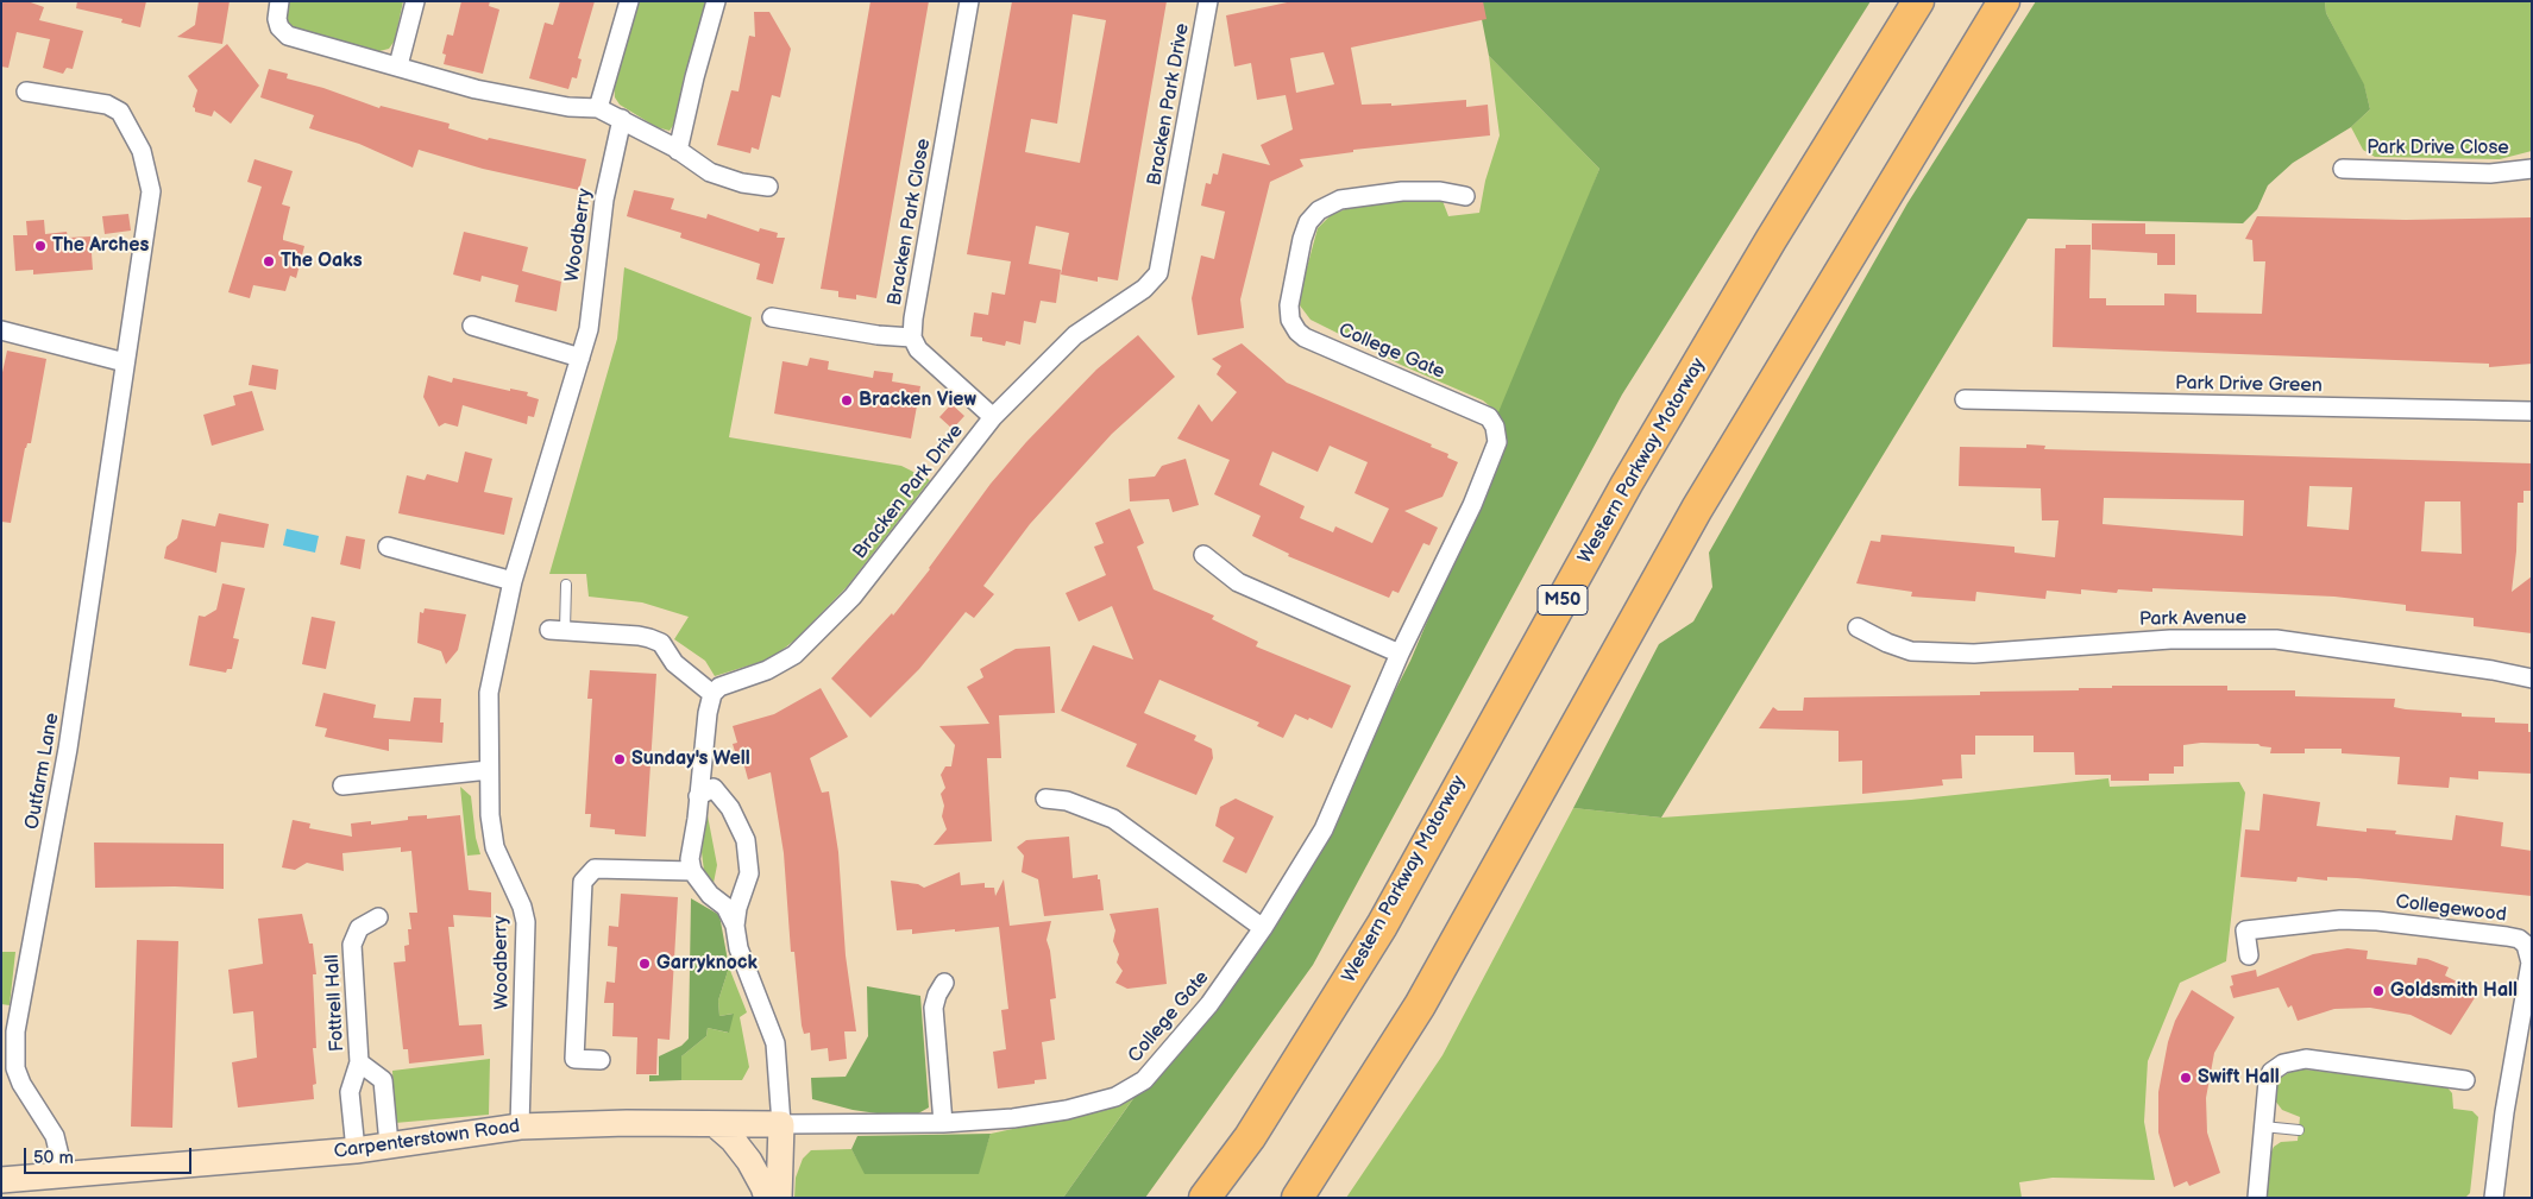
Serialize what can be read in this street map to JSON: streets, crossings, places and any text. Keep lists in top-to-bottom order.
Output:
{
  "streets": {
    "highway": ["Western Parkway Motorway", "M50"],
    "street": [
      "Bracken Park Drive",
      "Park Drive Close",
      "Bracken Park Close",
      "Woodberry",
      "College Gate",
      "Park Drive Green",
      "Park Avenue",
      "Outfarm Lane",
      "Collegewood",
      "Fottrell Hall",
      "Carpenterstown Road"
    ]
  },
  "crossings": [
    ["Woodberry", "Carpenterstown Road"],
    ["College Gate", "Carpenterstown Road"],
    ["Outfarm Lane", "Carpenterstown Road"],
    ["Fottrell Hall", "Carpenterstown Road"]
  ],
  "places": [
    "The Arches",
    "The Oaks",
    "Bracken View",
    "Sunday's Well",
    "Garryknock",
    "Goldsmith Hall",
    "Swift Hall"
  ],
  "scale_bar": "50 m"
}
